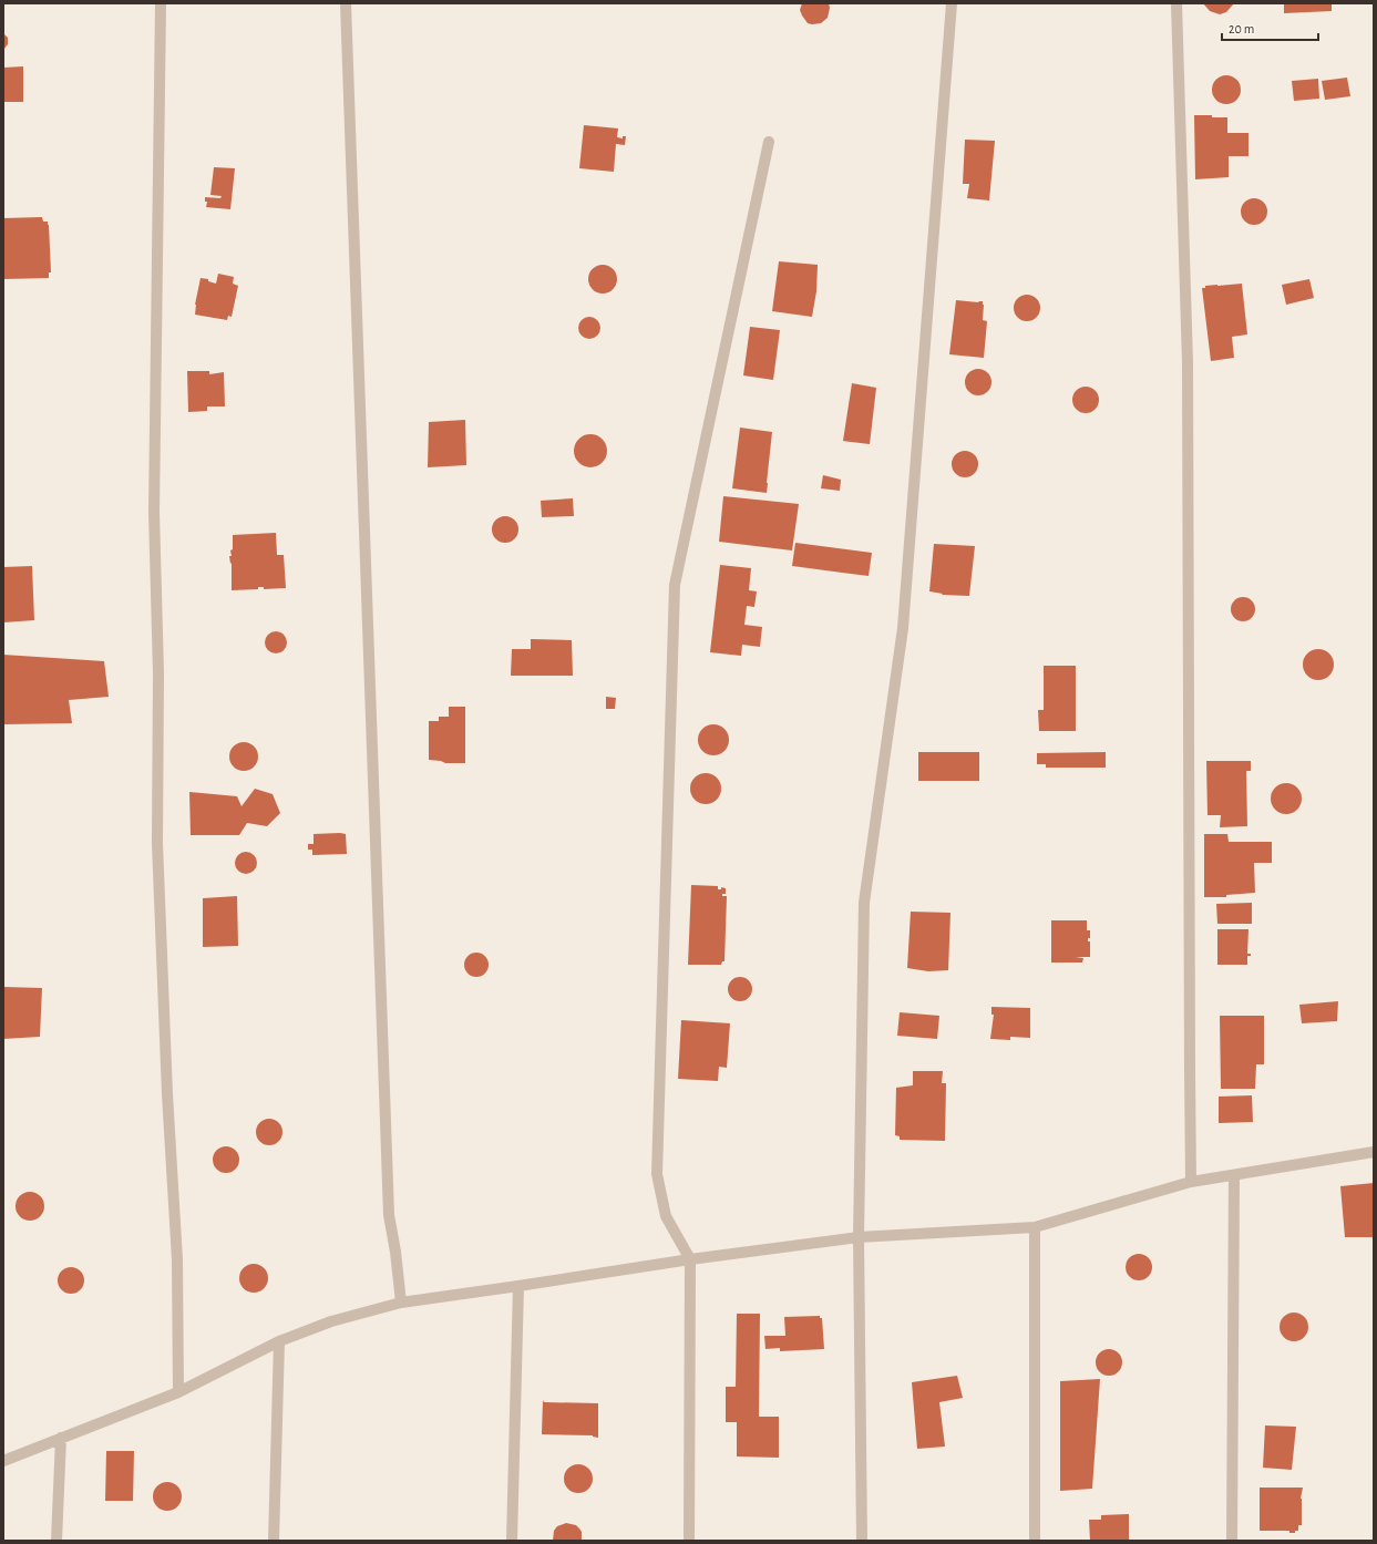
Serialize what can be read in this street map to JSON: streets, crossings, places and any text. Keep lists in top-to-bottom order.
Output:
{
  "scale_bar": "20 m"
}
